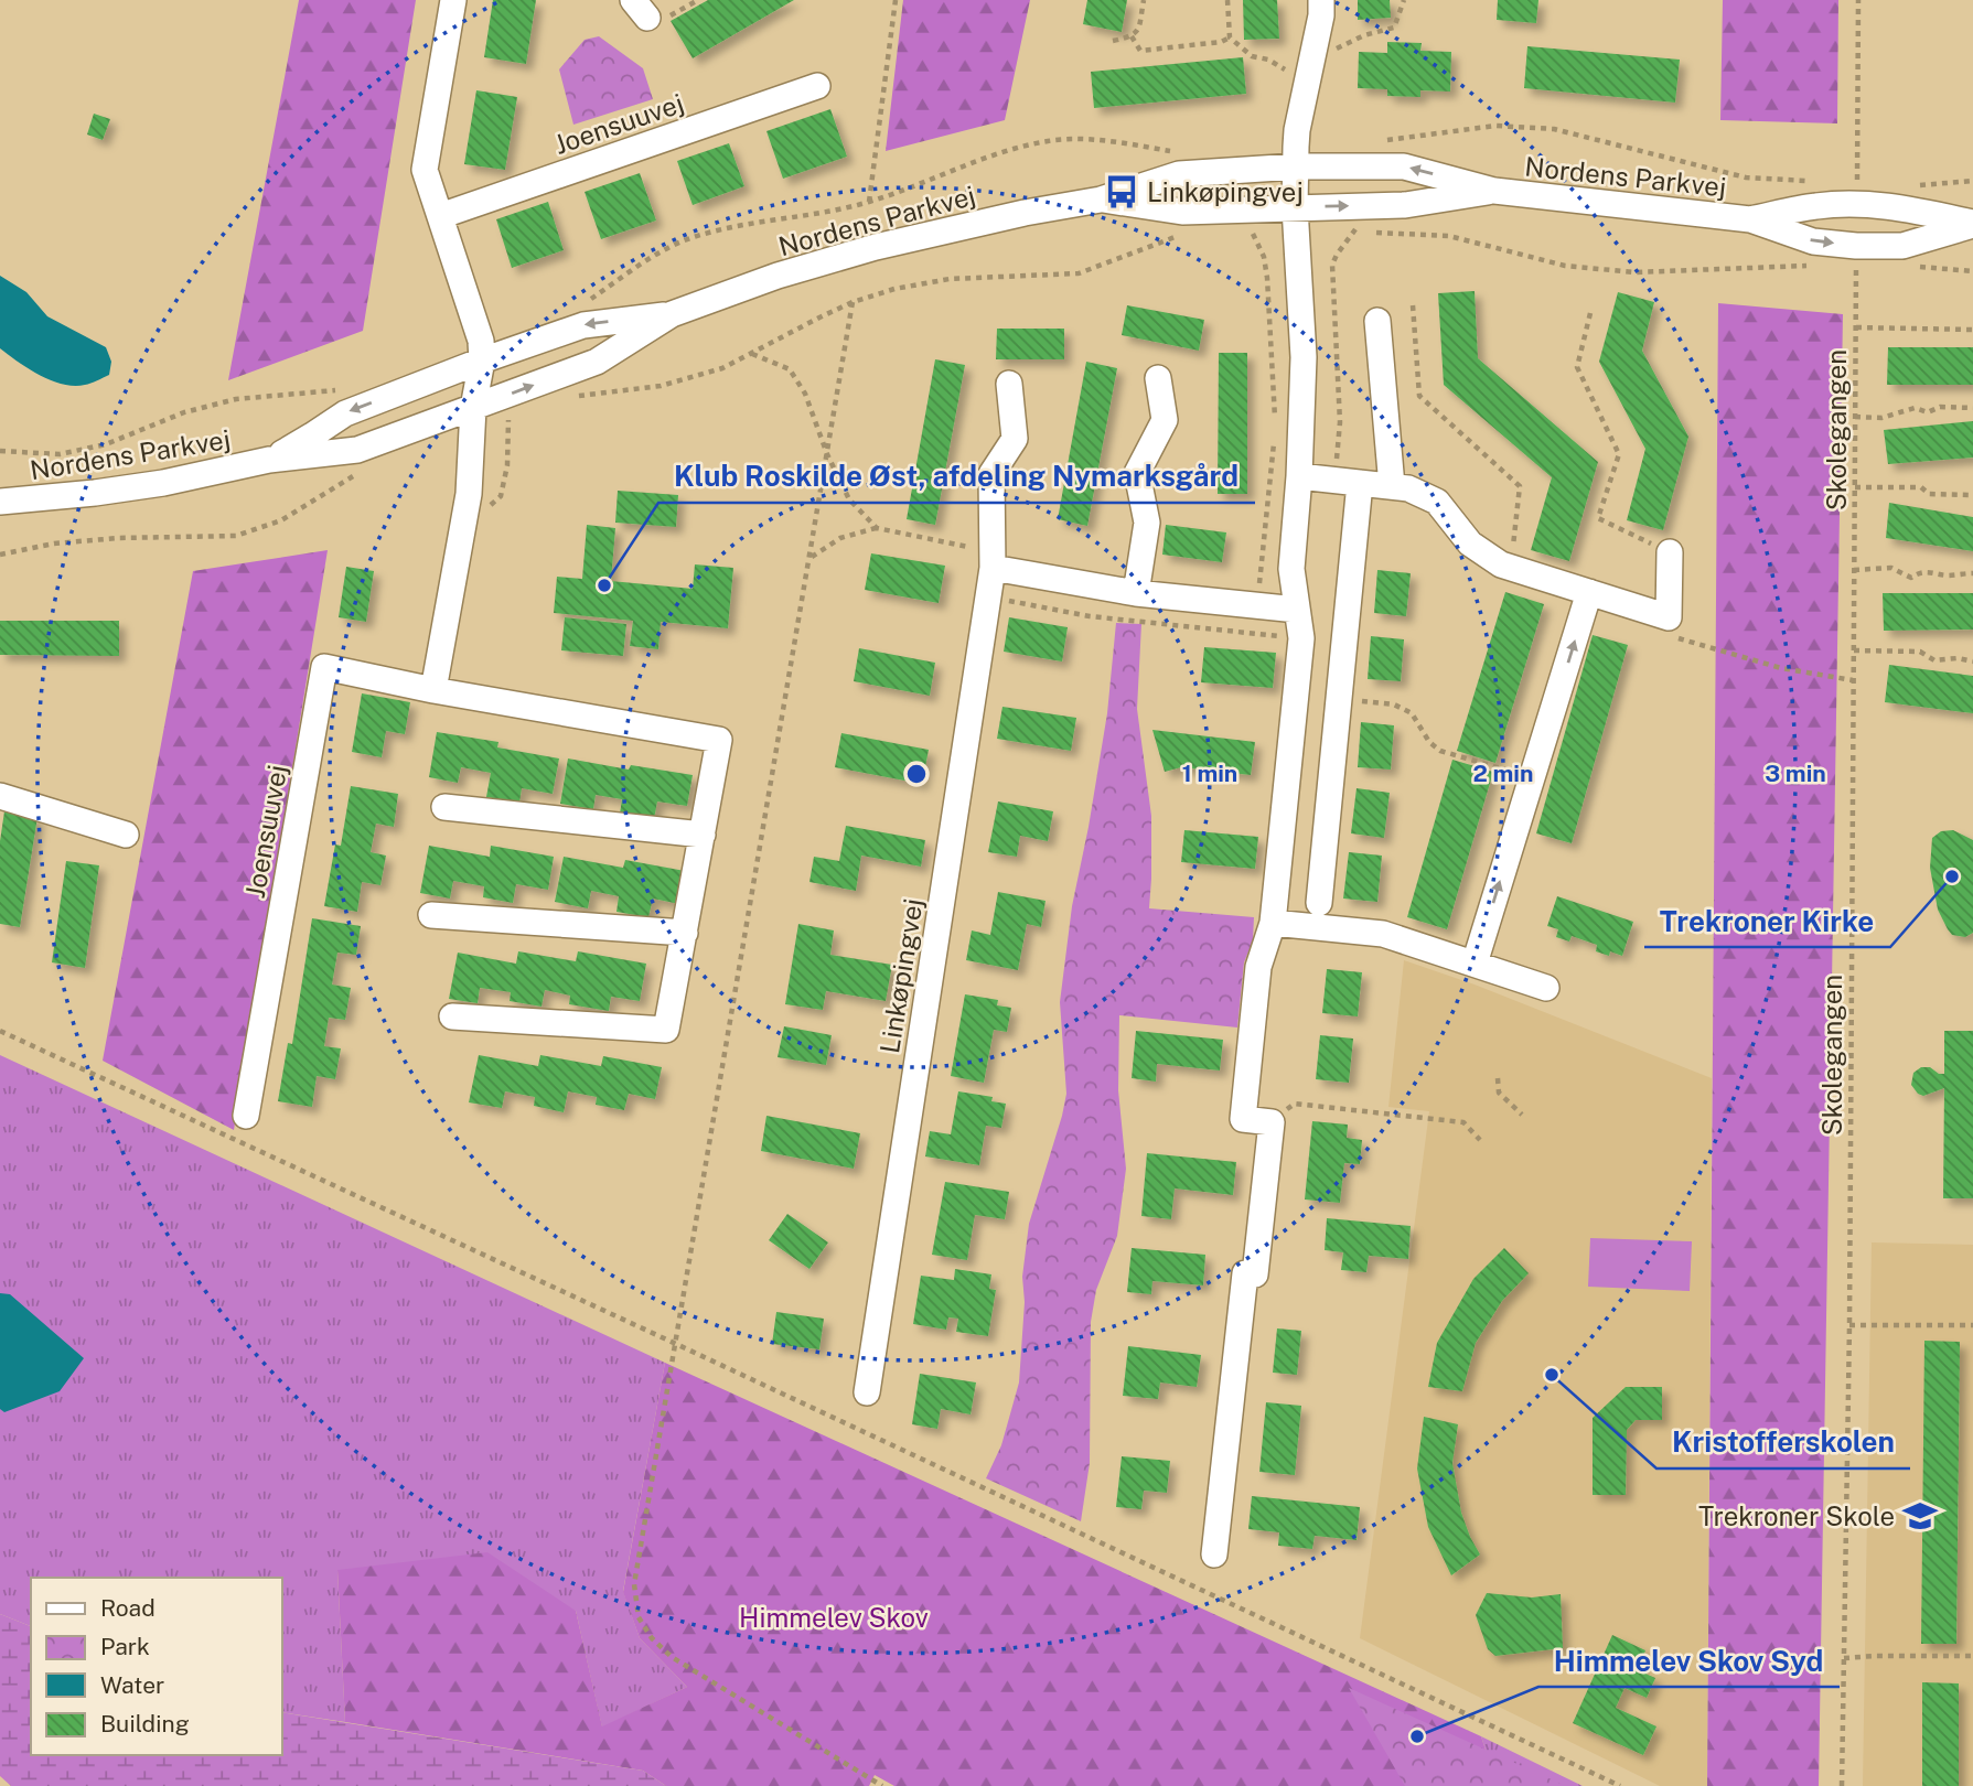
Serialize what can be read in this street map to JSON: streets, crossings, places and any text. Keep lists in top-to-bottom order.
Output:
{
  "streets": {
    "street": ["Joensuuvej", "Nordens Parkvej", "Linkøpingvej"],
    "path": ["Skolegangen"]
  },
  "crossings": [
    ["Nordens Parkvej", "Skolegangen"]
  ],
  "parks": ["Himmelev Skov"],
  "places": {
    "bus stop": ["Linkøpingvej"],
    "other": [
      "Klub Roskilde Øst, afdeling Nymarksgård",
      "Trekroner Kirke",
      "Kristofferskolen",
      "Himmelev Skov Syd"
    ],
    "school or university": ["Trekroner Skole"]
  },
  "legend": [
    "Road",
    "Park",
    "Water",
    "Building"
  ],
  "rings": ["1 min", "2 min", "3 min"]
}
